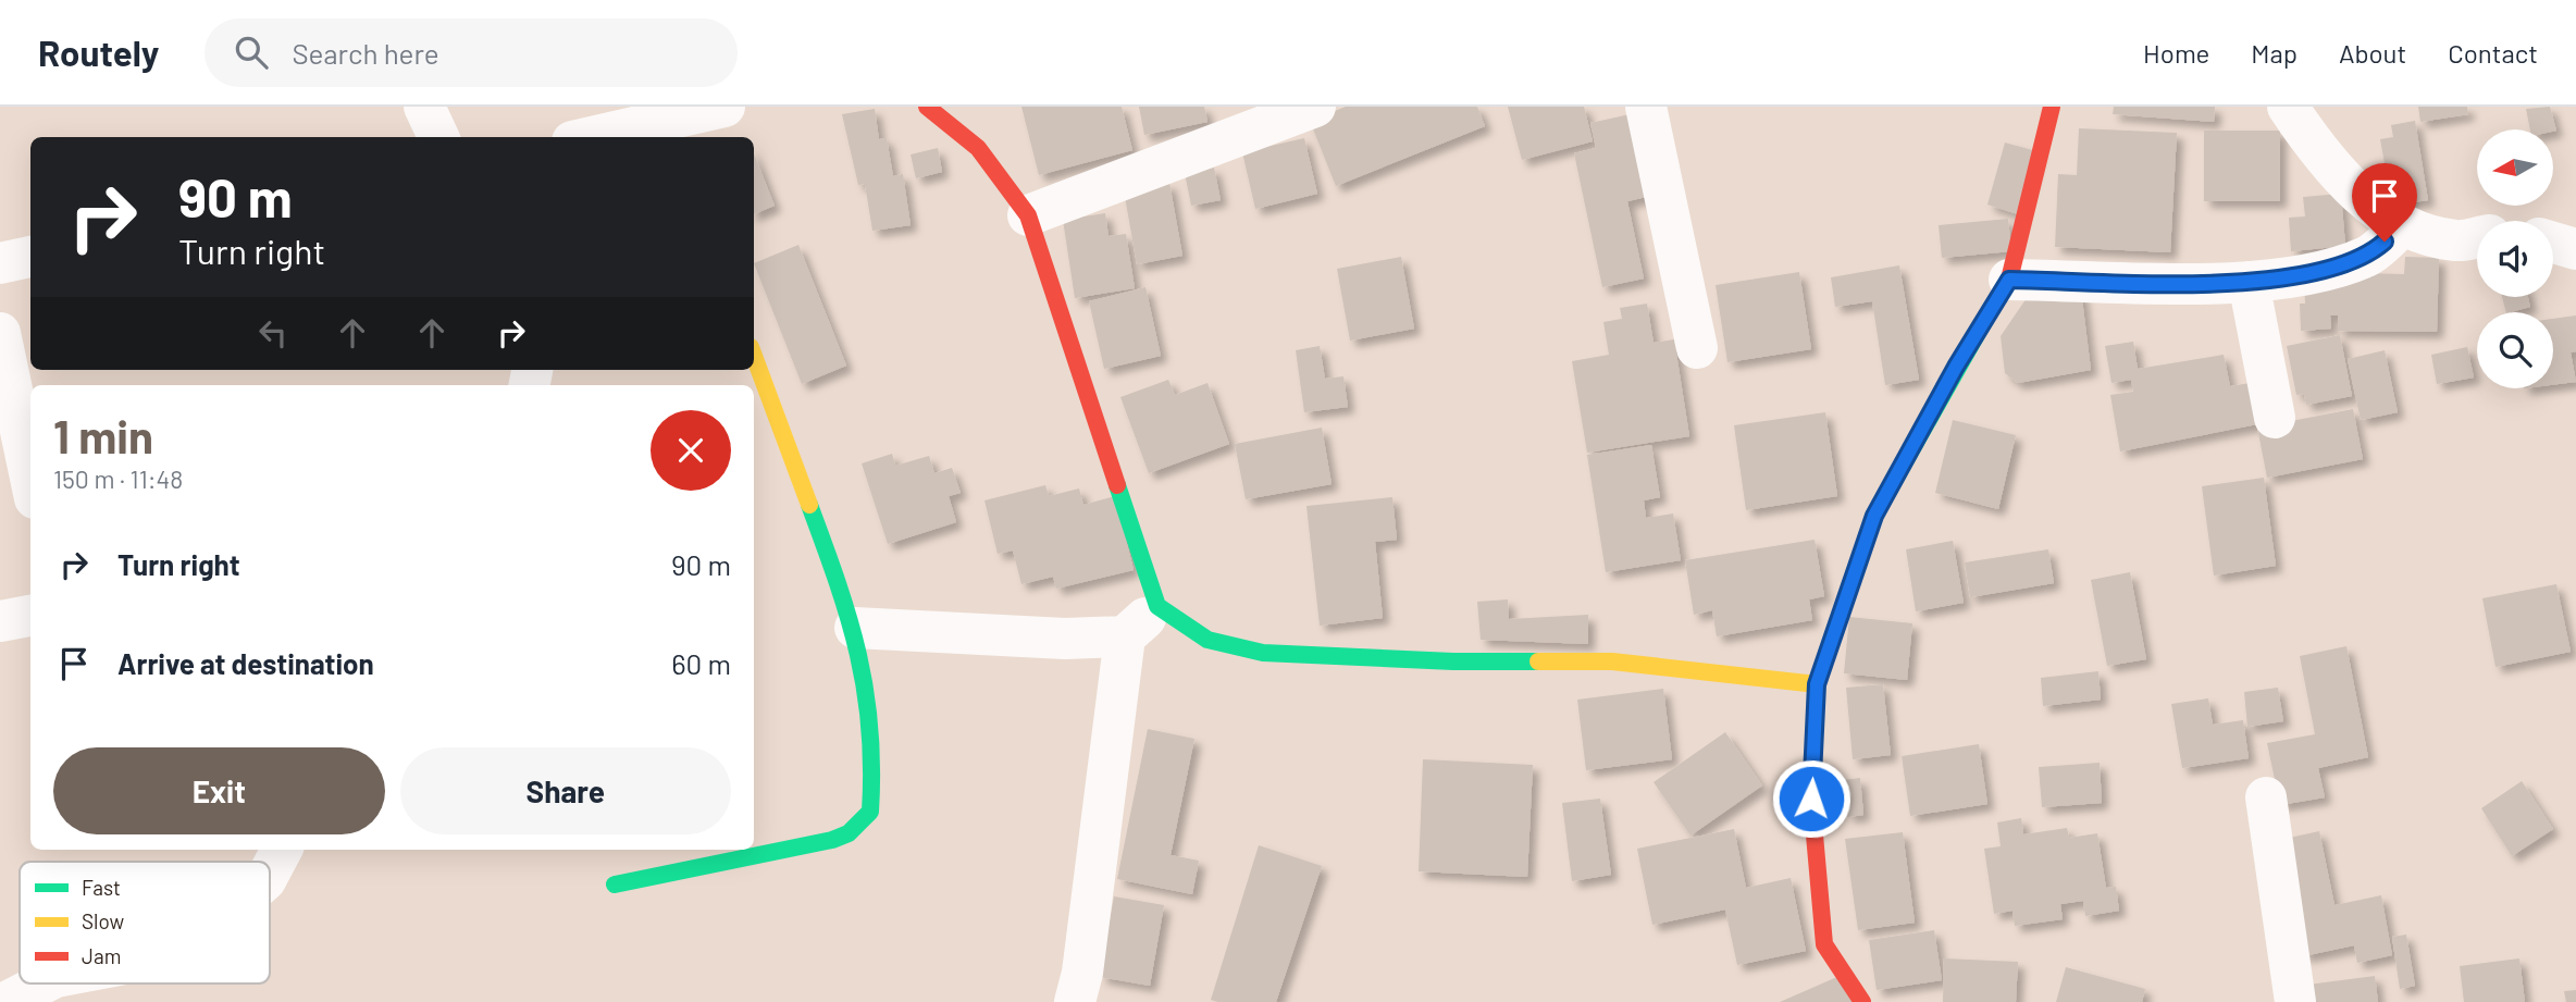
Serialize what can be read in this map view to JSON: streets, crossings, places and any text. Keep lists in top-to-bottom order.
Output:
{
  "legend": ["Fast", "Slow", "Jam"],
  "north": "left",
  "page": {
    "header": "Routely",
    "search": "Search here",
    "nav": [
      "Home",
      "Map",
      "About",
      "Contact"
    ],
    "turn": ["90 m", "Turn right"],
    "heading": ["1 min", "150 m · 11:48"],
    "list": [
      {
        "name": "Turn right",
        "value": "90 m"
      },
      {
        "name": "Arrive at destination",
        "value": "60 m"
      }
    ],
    "buttons": ["Exit", "Share"]
  }
}
